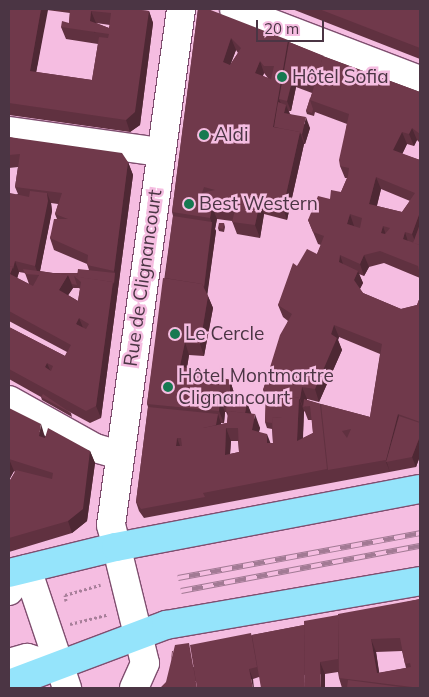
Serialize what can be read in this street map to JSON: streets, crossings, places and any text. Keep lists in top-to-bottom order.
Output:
{
  "streets": {
    "street": ["Rue de Clignancourt"]
  },
  "places": [
    "Hôtel Sofia",
    "Aldi",
    "Best Western",
    "Le Cercle",
    "Hôtel Montmartre Clignancourt"
  ],
  "scale_bar": "20 m"
}
